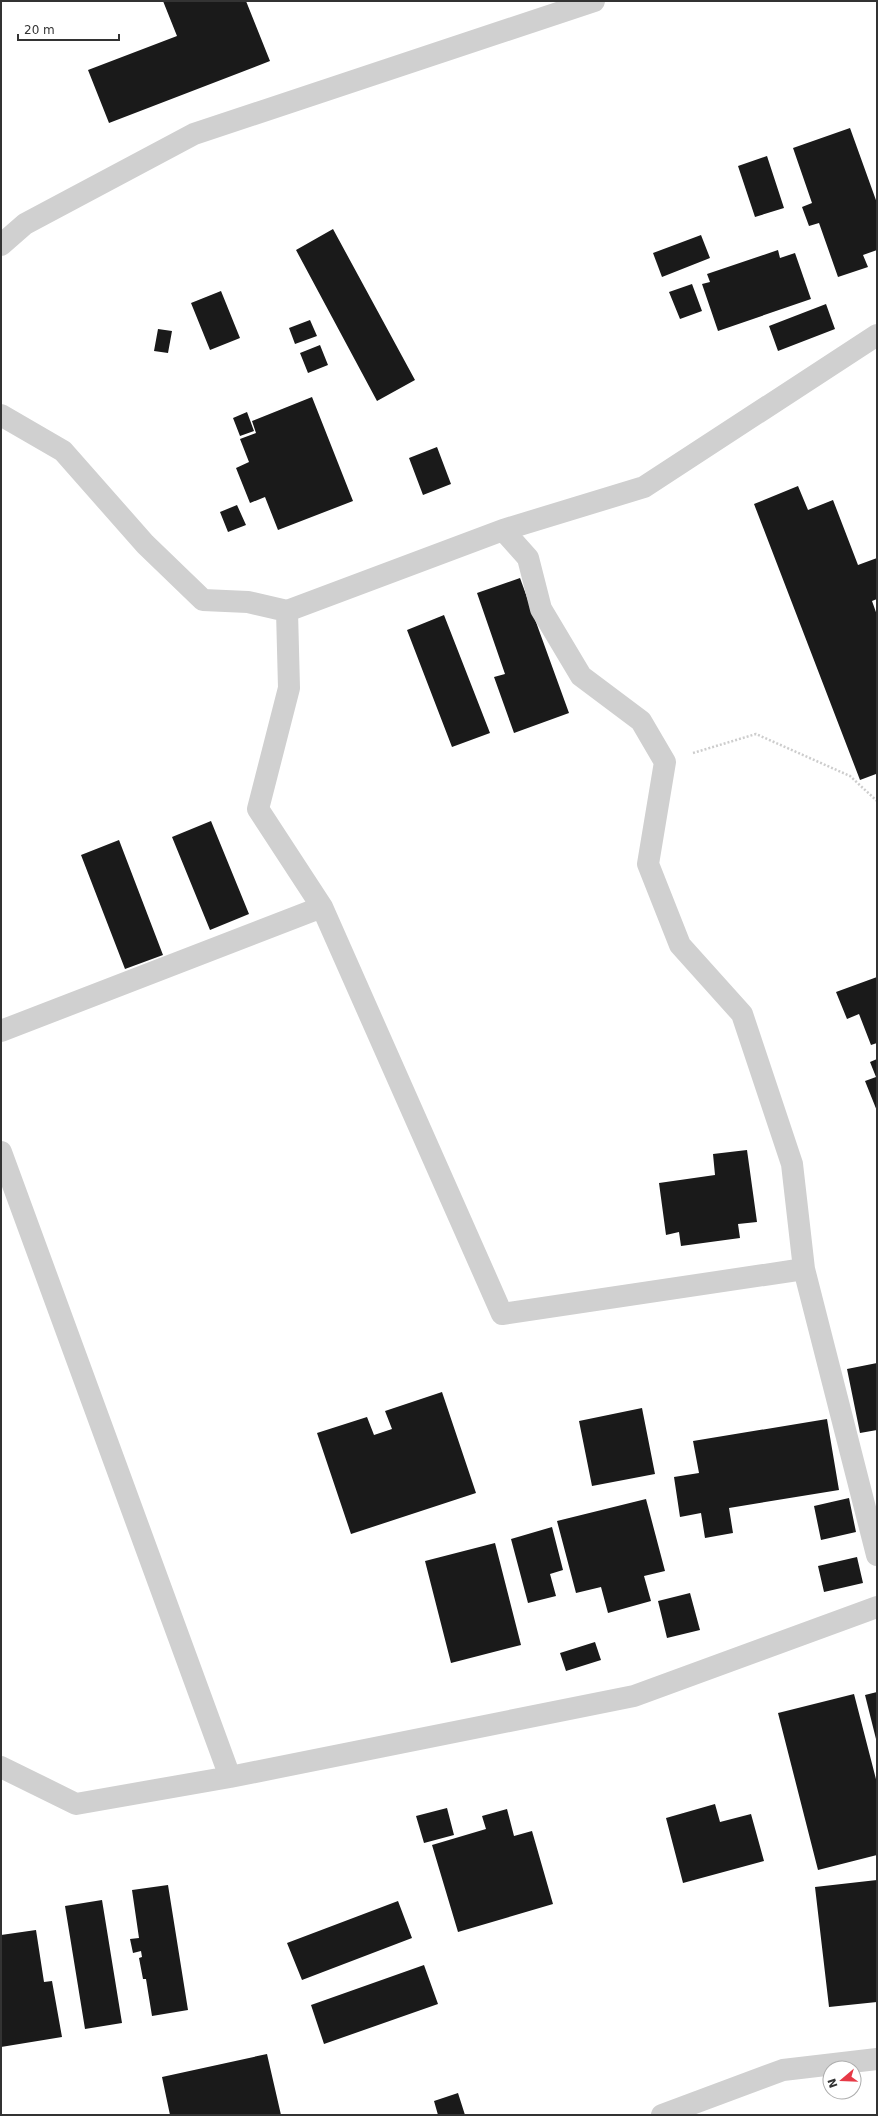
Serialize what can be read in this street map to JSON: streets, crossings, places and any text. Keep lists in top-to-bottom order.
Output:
{
  "scale_bar": "20 m",
  "north": "left"
}
